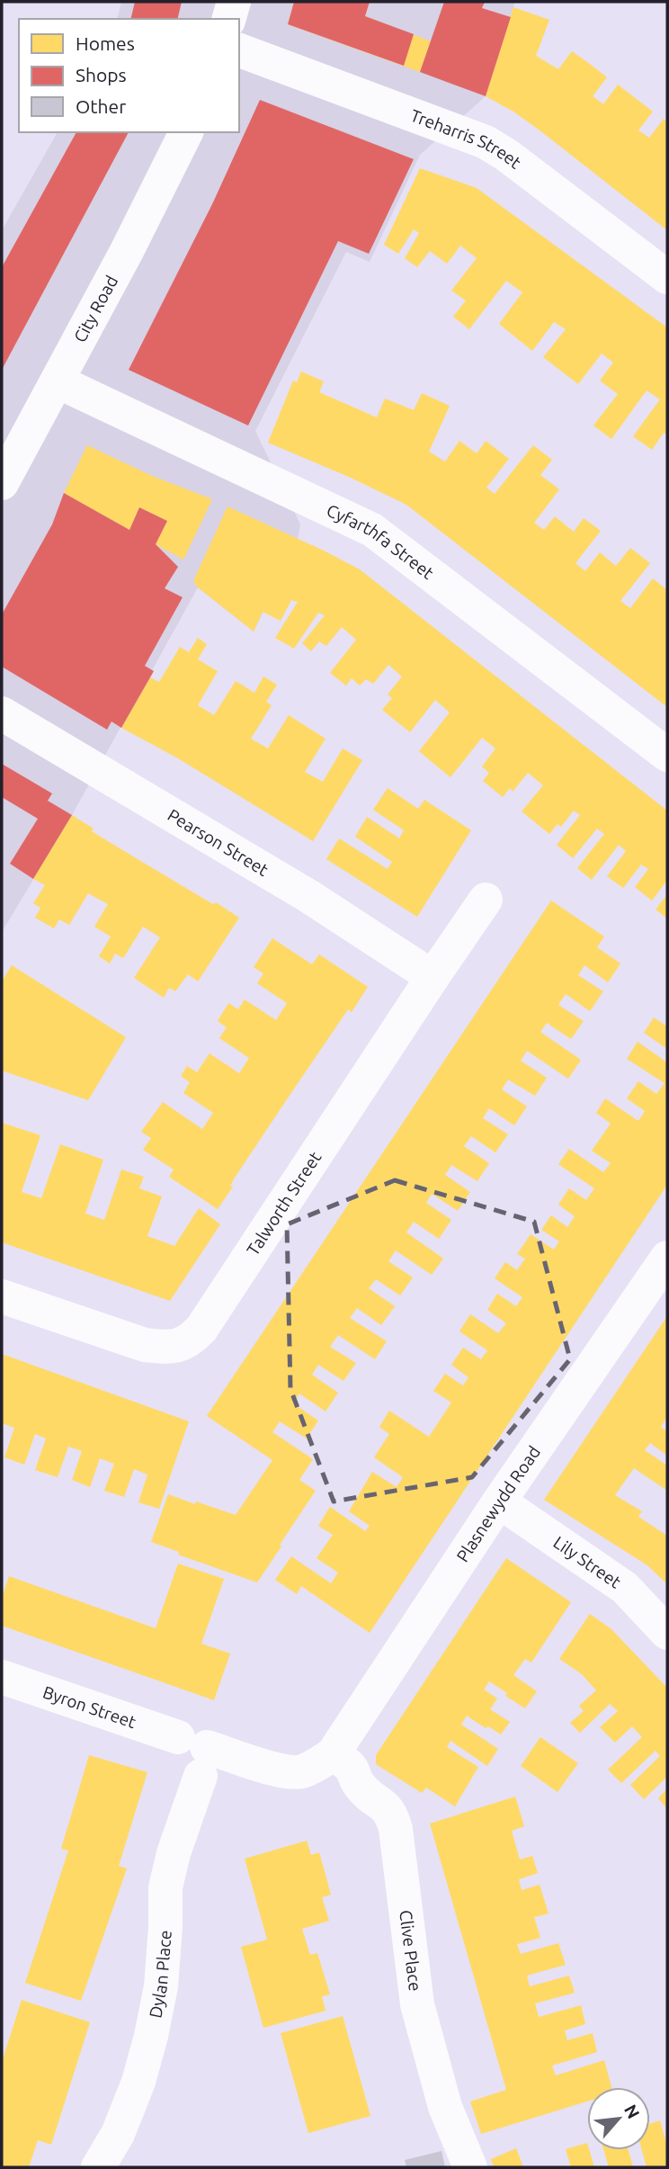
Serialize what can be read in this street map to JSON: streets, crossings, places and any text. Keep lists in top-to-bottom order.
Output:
{
  "streets": {
    "street": [
      "Treharris Street",
      "City Road",
      "Cyfarthfa Street",
      "Pearson Street",
      "Talworth Street",
      "Plasnewydd Road",
      "Lily Street",
      "Byron Street",
      "Clive Place",
      "Dylan Place"
    ]
  },
  "crossings": [
    ["City Road", "Cyfarthfa Street"],
    ["Pearson Street", "Talworth Street"],
    ["Plasnewydd Road", "Lily Street"],
    ["Plasnewydd Road", "Byron Street"],
    ["Plasnewydd Road", "Clive Place"],
    ["Byron Street", "Clive Place"],
    ["Byron Street", "Dylan Place"]
  ],
  "legend": ["Homes", "Shops", "Other"],
  "north": "top right"
}
